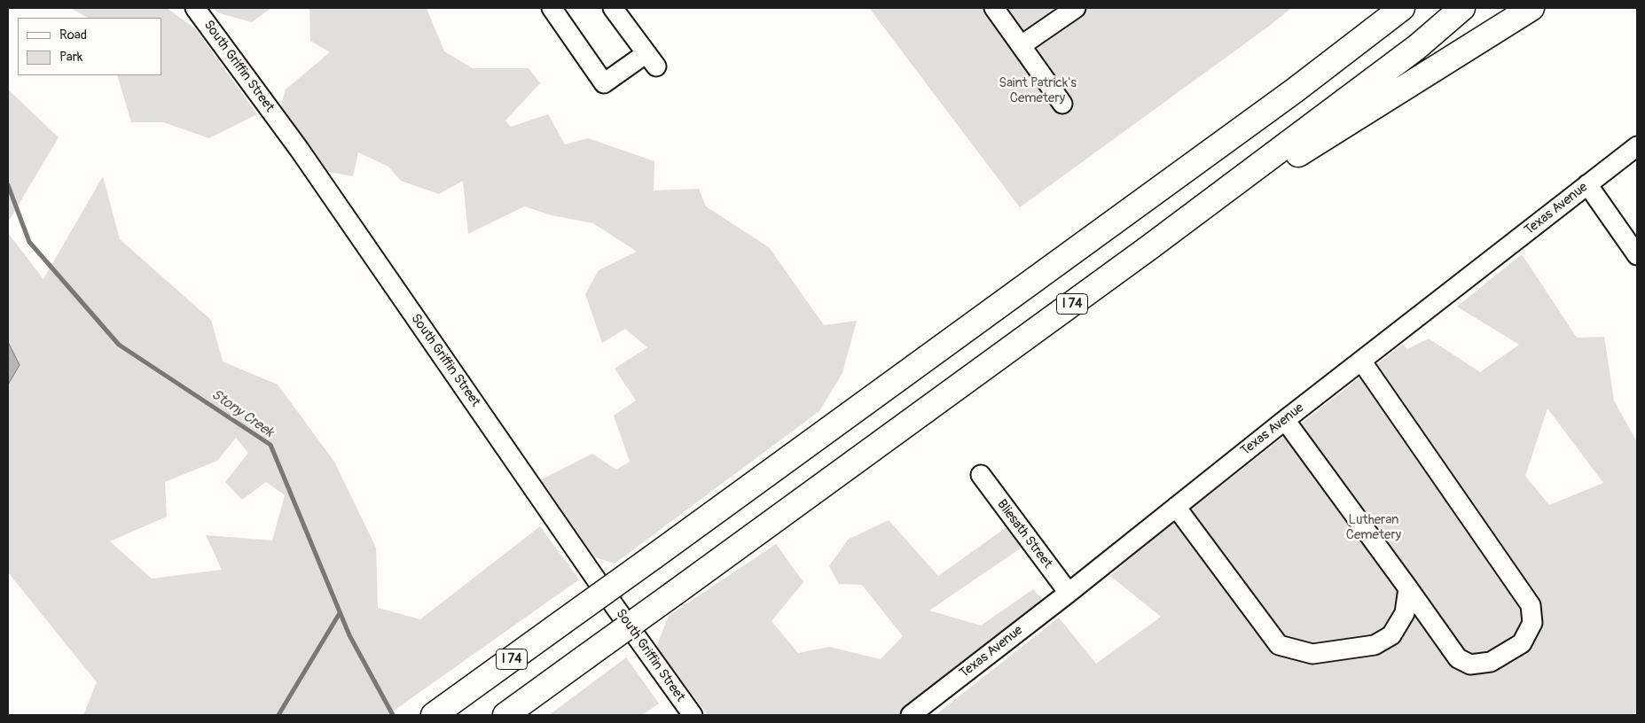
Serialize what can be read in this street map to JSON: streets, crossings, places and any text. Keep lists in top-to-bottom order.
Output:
{
  "streets": {
    "highway": ["I 74"],
    "street": ["South Griffin Street", "Texas Avenue", "Bliesath Street"]
  },
  "crossings": [
    ["Texas Avenue", "Bliesath Street"]
  ],
  "water": ["Stony Creek"],
  "parks": ["Saint Patrick's Cemetery", "Lutheran Cemetery"],
  "legend": ["Road", "Park"]
}
